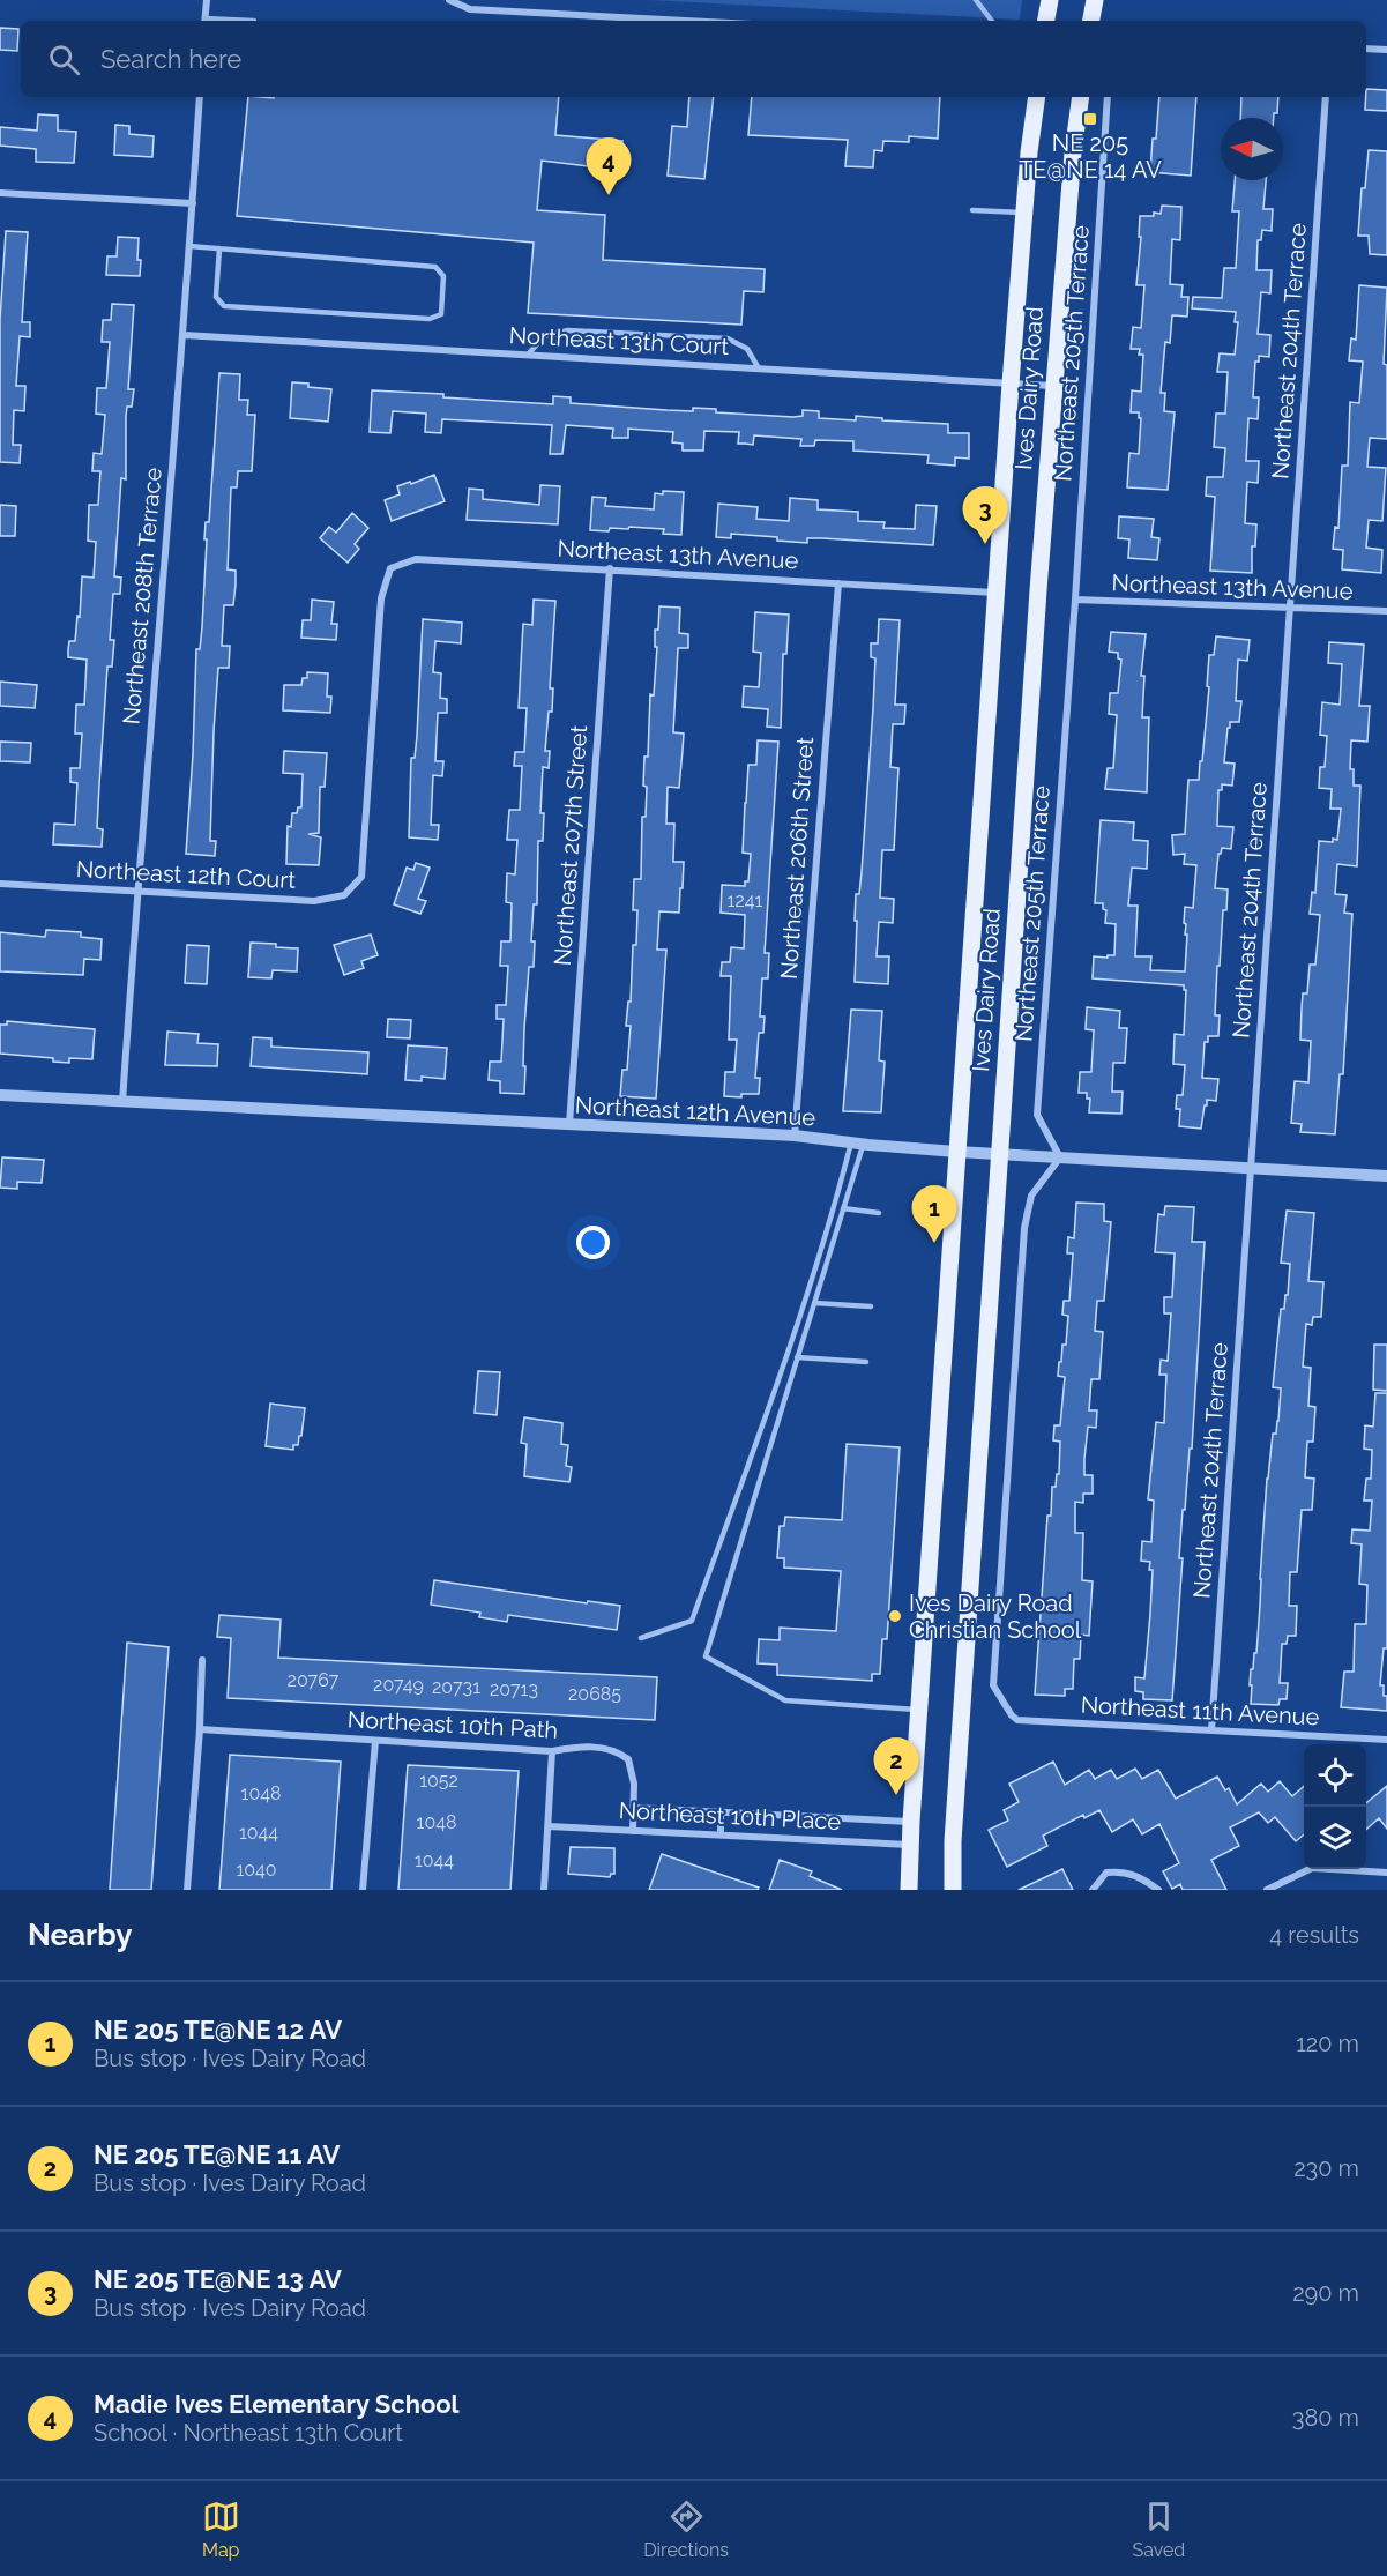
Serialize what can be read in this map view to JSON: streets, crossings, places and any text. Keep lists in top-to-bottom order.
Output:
{
  "streets": {
    "main road": ["Ives Dairy Road"],
    "street": [
      "Northeast 13th Court",
      "Northeast 204th Terrace",
      "Northeast 205th Terrace",
      "Northeast 13th Avenue",
      "Northeast 208th Terrace",
      "Northeast 207th Street",
      "Northeast 206th Street",
      "Northeast 12th Court",
      "Northeast 12th Avenue",
      "Northeast 11th Avenue",
      "Northeast 10th Path",
      "Northeast 10th Place"
    ]
  },
  "crossings": [
    ["Northeast 13th Court", "Ives Dairy Road"],
    ["Northeast 13th Court", "Northeast 208th Terrace"],
    ["Northeast 204th Terrace", "Northeast 13th Avenue"],
    ["Northeast 204th Terrace", "Northeast 12th Avenue"],
    ["Northeast 204th Terrace", "Northeast 11th Avenue"],
    ["Northeast 205th Terrace", "Northeast 13th Avenue"],
    ["Northeast 205th Terrace", "Northeast 12th Avenue"],
    ["Northeast 205th Terrace", "Northeast 11th Avenue"],
    ["Ives Dairy Road", "Northeast 13th Avenue"],
    ["Ives Dairy Road", "Northeast 12th Avenue"],
    ["Ives Dairy Road", "Northeast 10th Place"],
    ["Northeast 13th Avenue", "Northeast 207th Street"],
    ["Northeast 13th Avenue", "Northeast 206th Street"],
    ["Northeast 13th Avenue", "Northeast 12th Court"],
    ["Northeast 208th Terrace", "Northeast 12th Court"],
    ["Northeast 208th Terrace", "Northeast 12th Avenue"],
    ["Northeast 207th Street", "Northeast 12th Avenue"],
    ["Northeast 206th Street", "Northeast 12th Avenue"],
    ["Northeast 12th Avenue", "Northeast 11th Avenue"],
    ["Northeast 10th Path", "Northeast 10th Place"]
  ],
  "places": {
    "transit": ["NE 205 TE@NE 14 AV"],
    "other": ["Ives Dairy Road Christian School"]
  },
  "house_numbers": [
    "1241",
    "20767",
    "20749",
    "20731",
    "20713",
    "20685",
    "1052",
    "1048",
    "1048",
    "1044",
    "1044",
    "1040"
  ],
  "north": "left",
  "page": {
    "search": "Search here",
    "pins": [
      "4",
      "3",
      "1",
      "2"
    ],
    "heading": ["Nearby", "4 results"],
    "list": [
      {
        "mark": "1",
        "name": "NE 205 TE@NE 12 AV",
        "note": "Bus stop · Ives Dairy Road",
        "value": "120 m"
      },
      {
        "mark": "2",
        "name": "NE 205 TE@NE 11 AV",
        "note": "Bus stop · Ives Dairy Road",
        "value": "230 m"
      },
      {
        "mark": "3",
        "name": "NE 205 TE@NE 13 AV",
        "note": "Bus stop · Ives Dairy Road",
        "value": "290 m"
      },
      {
        "mark": "4",
        "name": "Madie Ives Elementary School",
        "note": "School · Northeast 13th Court",
        "value": "380 m"
      }
    ],
    "nav": ["Map", "Directions", "Saved"]
  }
}
